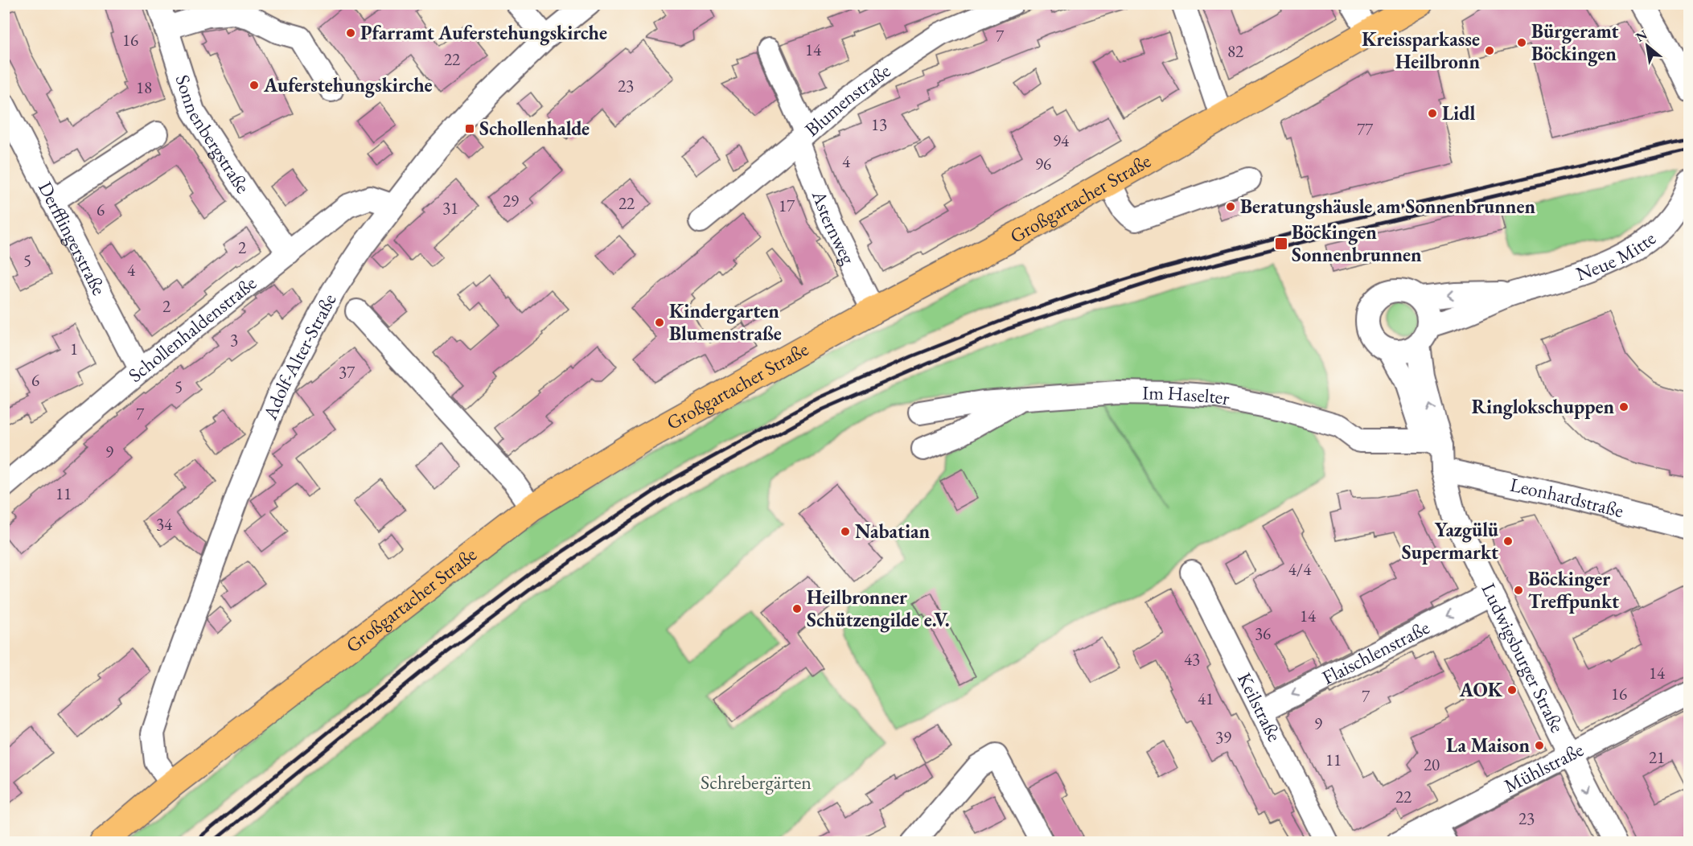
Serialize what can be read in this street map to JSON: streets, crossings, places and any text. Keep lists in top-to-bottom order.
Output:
{
  "streets": {
    "main road": ["Großgartacher Straße"],
    "street": [
      "Blumenstraße",
      "Sonnenbergstraße",
      "Asternweg",
      "Derfflingerstraße",
      "Neue Mitte",
      "Schollenhaldenstraße",
      "Adolf-Alter-Straße",
      "Im Haselter",
      "Leonhardstraße",
      "Flaischlenstraße",
      "Ludwigsburger Straße",
      "Keilstraße",
      "Mühlstraße"
    ]
  },
  "crossings": [
    ["Blumenstraße", "Asternweg"],
    ["Sonnenbergstraße", "Schollenhaldenstraße"],
    ["Großgartacher Straße", "Asternweg"],
    ["Großgartacher Straße", "Adolf-Alter-Straße"],
    ["Derfflingerstraße", "Schollenhaldenstraße"],
    ["Neue Mitte", "Ludwigsburger Straße"],
    ["Schollenhaldenstraße", "Adolf-Alter-Straße"],
    ["Im Haselter", "Ludwigsburger Straße"],
    ["Leonhardstraße", "Ludwigsburger Straße"],
    ["Flaischlenstraße", "Ludwigsburger Straße"],
    ["Flaischlenstraße", "Keilstraße"],
    ["Ludwigsburger Straße", "Mühlstraße"]
  ],
  "one_way": ["Flaischlenstraße"],
  "parks": ["Schrebergärten"],
  "places": {
    "other": [
      "Pfarramt Auferstehungskirche",
      "Bürgeramt Böckingen",
      "Kreissparkasse Heilbronn",
      "Auferstehungskirche",
      "Lidl",
      "Beratungshäusle am Sonnenbrunnen",
      "Kindergarten Blumenstraße",
      "Ringlokschuppen",
      "Nabatian",
      "Yazgülü Supermarkt",
      "Böckinger Treffpunkt",
      "Heilbronner Schützengilde e.V.",
      "AOK",
      "La Maison"
    ],
    "transit": ["Schollenhalde", "Böckingen Sonnenbrunnen"]
  },
  "house_numbers": [
    "7",
    "16",
    "14",
    "82",
    "22",
    "23",
    "18",
    "13",
    "77",
    "94",
    "4",
    "96",
    "29",
    "22",
    "17",
    "31",
    "6",
    "2",
    "5",
    "4",
    "2",
    "3",
    "1",
    "37",
    "6",
    "5",
    "7",
    "9",
    "11",
    "34",
    "4/4",
    "14",
    "36",
    "43",
    "14",
    "16",
    "7",
    "41",
    "9",
    "39",
    "21",
    "11",
    "20",
    "22",
    "23"
  ],
  "north": "top left"
}
